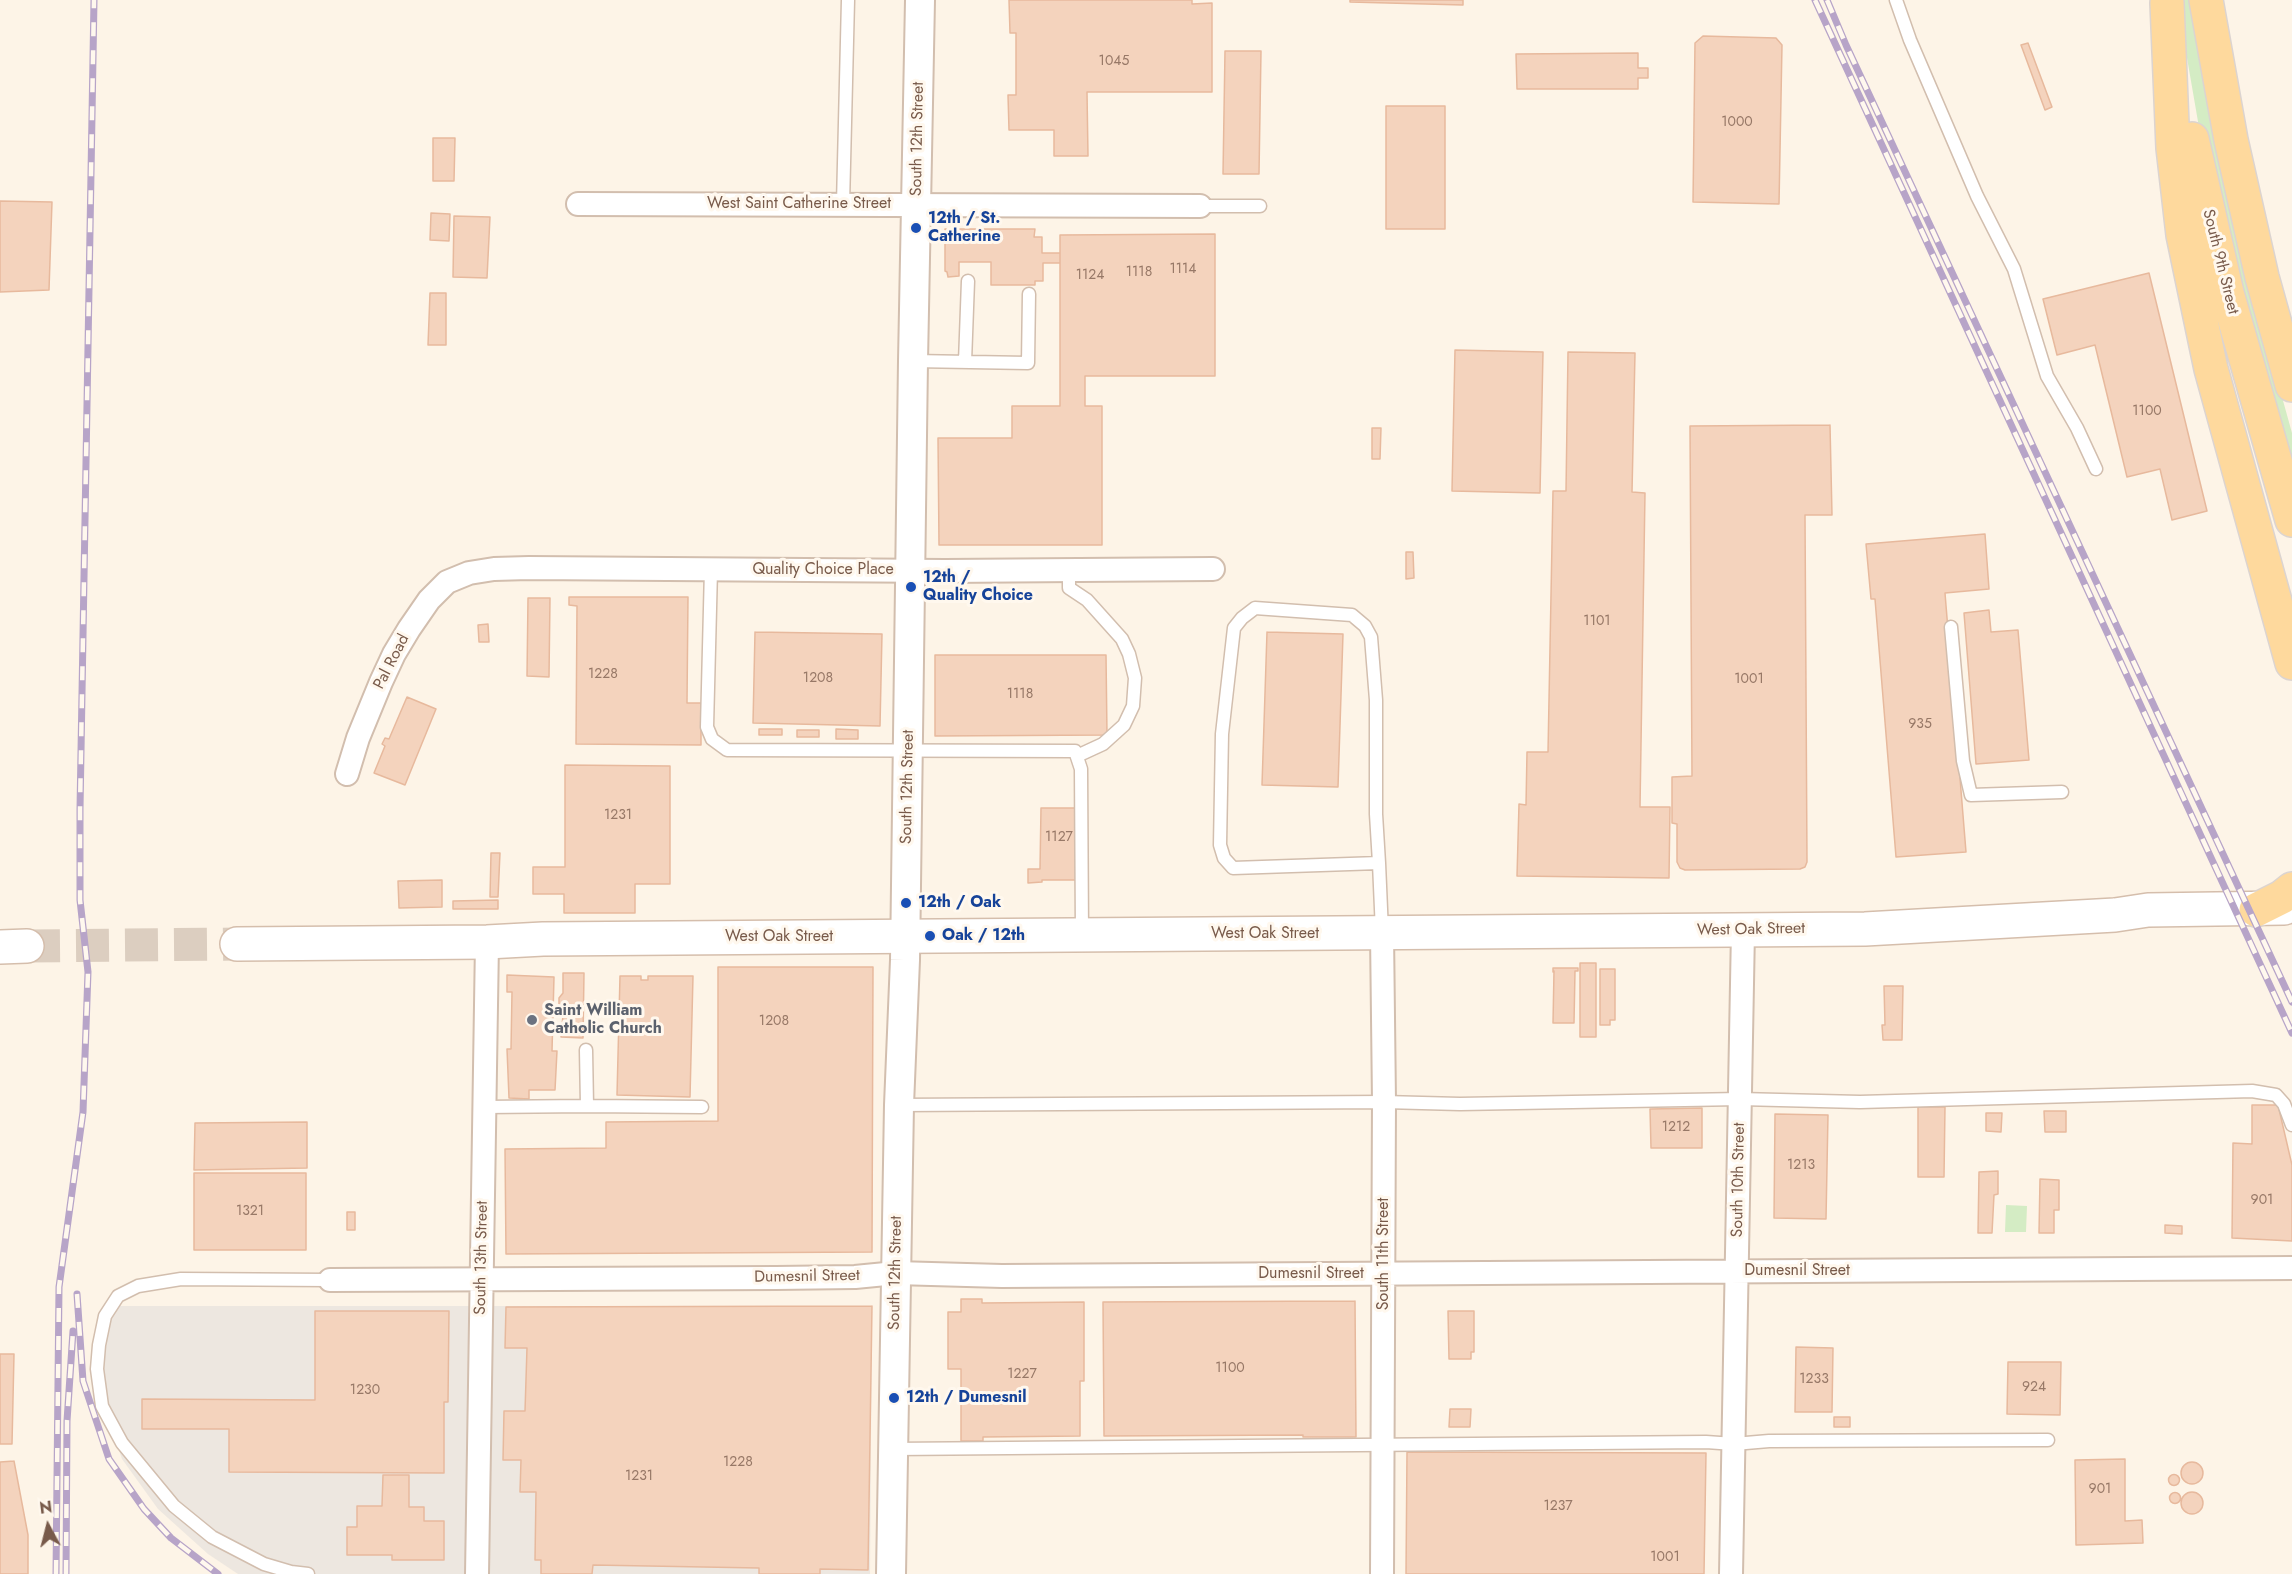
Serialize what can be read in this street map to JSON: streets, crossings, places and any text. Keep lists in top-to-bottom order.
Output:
{
  "streets": {
    "main road": ["South 9th Street", "West Oak Street"],
    "street": [
      "South 12th Street",
      "West Saint Catherine Street",
      "Quality Choice Place",
      "Pal Road",
      "South 10th Street",
      "South 11th Street",
      "South 13th Street",
      "Dumesnil Street"
    ]
  },
  "crossings": [
    ["South 12th Street", "West Saint Catherine Street"],
    ["South 12th Street", "Quality Choice Place"],
    ["South 12th Street", "West Oak Street"],
    ["South 12th Street", "Dumesnil Street"],
    ["Quality Choice Place", "Pal Road"],
    ["West Oak Street", "South 10th Street"],
    ["West Oak Street", "South 11th Street"],
    ["West Oak Street", "South 13th Street"],
    ["South 10th Street", "Dumesnil Street"],
    ["South 11th Street", "Dumesnil Street"],
    ["South 13th Street", "Dumesnil Street"]
  ],
  "places": [
    "12th / St. Catherine",
    "12th / Quality Choice",
    "12th / Oak",
    "Oak / 12th",
    "Saint William Catholic Church",
    "12th / Dumesnil"
  ],
  "house_numbers": [
    "1045",
    "1000",
    "1114",
    "1118",
    "1124",
    "1100",
    "1101",
    "1228",
    "1208",
    "1001",
    "1118",
    "935",
    "1231",
    "1127",
    "1208",
    "1212",
    "1213",
    "901",
    "1321",
    "1100",
    "1227",
    "1233",
    "924",
    "1230",
    "1228",
    "1231",
    "901",
    "1237",
    "1001"
  ],
  "north": "top"
}
